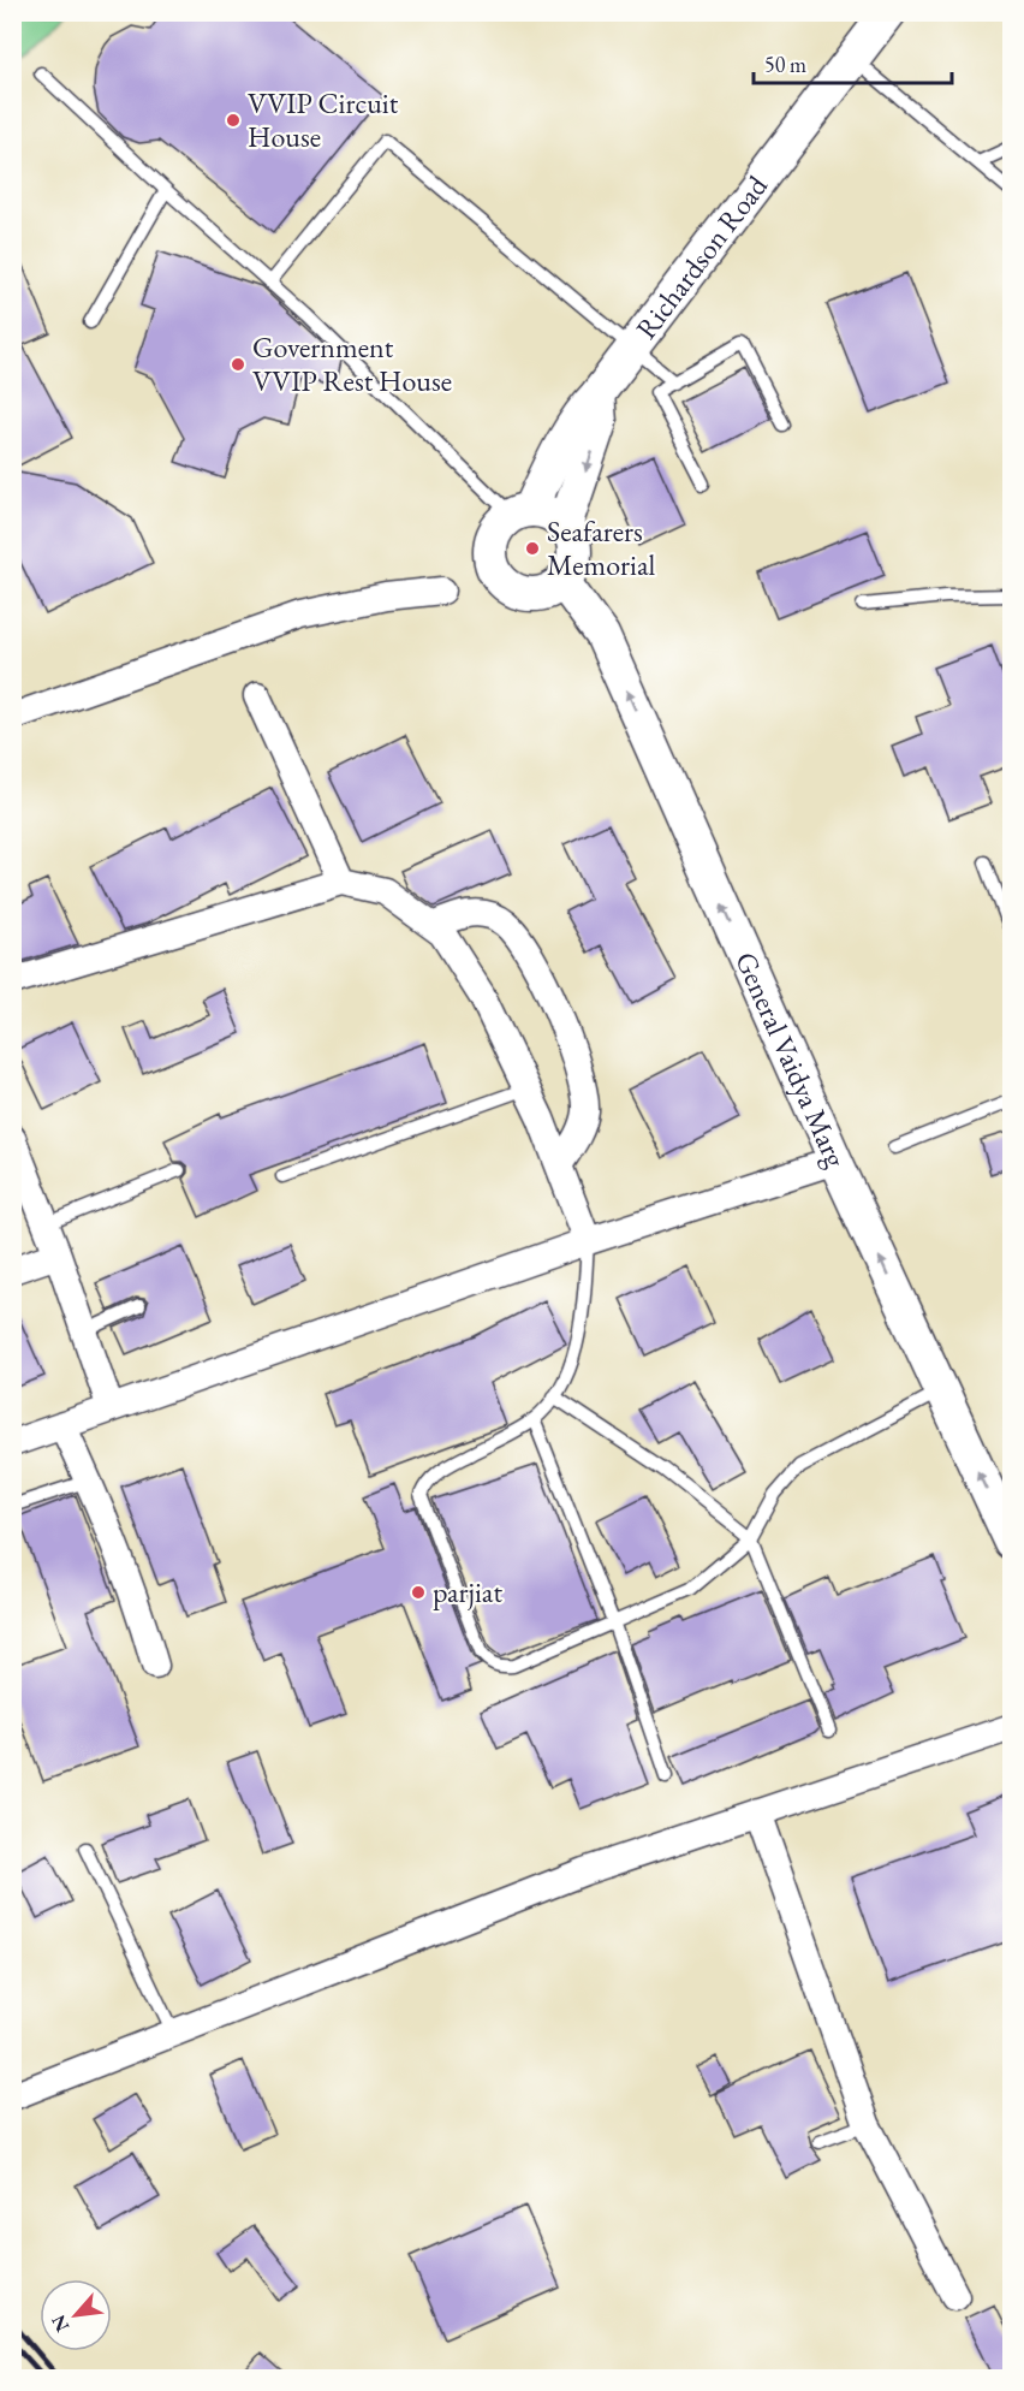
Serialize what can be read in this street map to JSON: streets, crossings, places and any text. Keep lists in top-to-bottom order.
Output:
{
  "streets": {
    "street": ["Richardson Road", "General Vaidya Marg"]
  },
  "crossings": [
    ["Richardson Road", "General Vaidya Marg"]
  ],
  "places": [
    "VVIP Circuit House",
    "Government VVIP Rest House",
    "Seafarers Memorial",
    "parjiat"
  ],
  "scale_bar": "50 m",
  "north": "bottom left"
}
